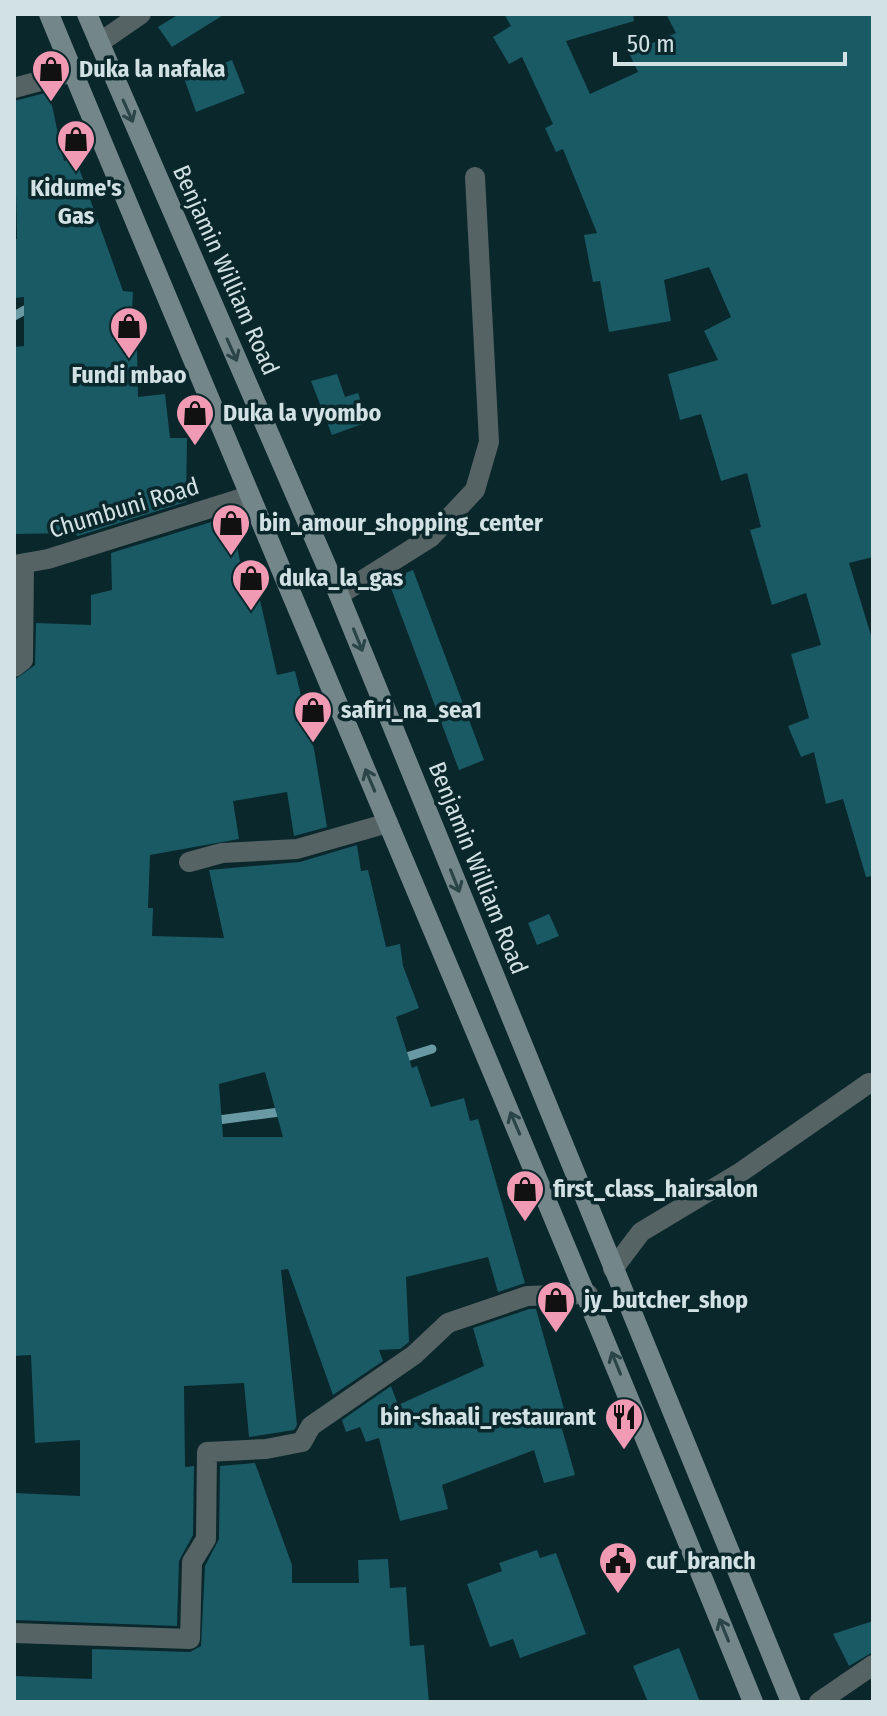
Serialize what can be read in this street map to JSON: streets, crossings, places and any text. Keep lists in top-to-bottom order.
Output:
{
  "streets": {
    "main road": ["Benjamin William Road"],
    "street": ["Chumbuni Road"]
  },
  "places": {
    "shop": [
      "Duka la nafaka",
      "Kidume's Gas",
      "Fundi mbao",
      "Duka la vyombo",
      "bin_amour_shopping_center",
      "duka_la_gas",
      "safiri_na_sea1",
      "first_class_hairsalon",
      "jy_butcher_shop"
    ],
    "restaurant": ["bin-shaali_restaurant"],
    "public building": ["cuf_branch"]
  },
  "scale_bar": "50 m"
}
